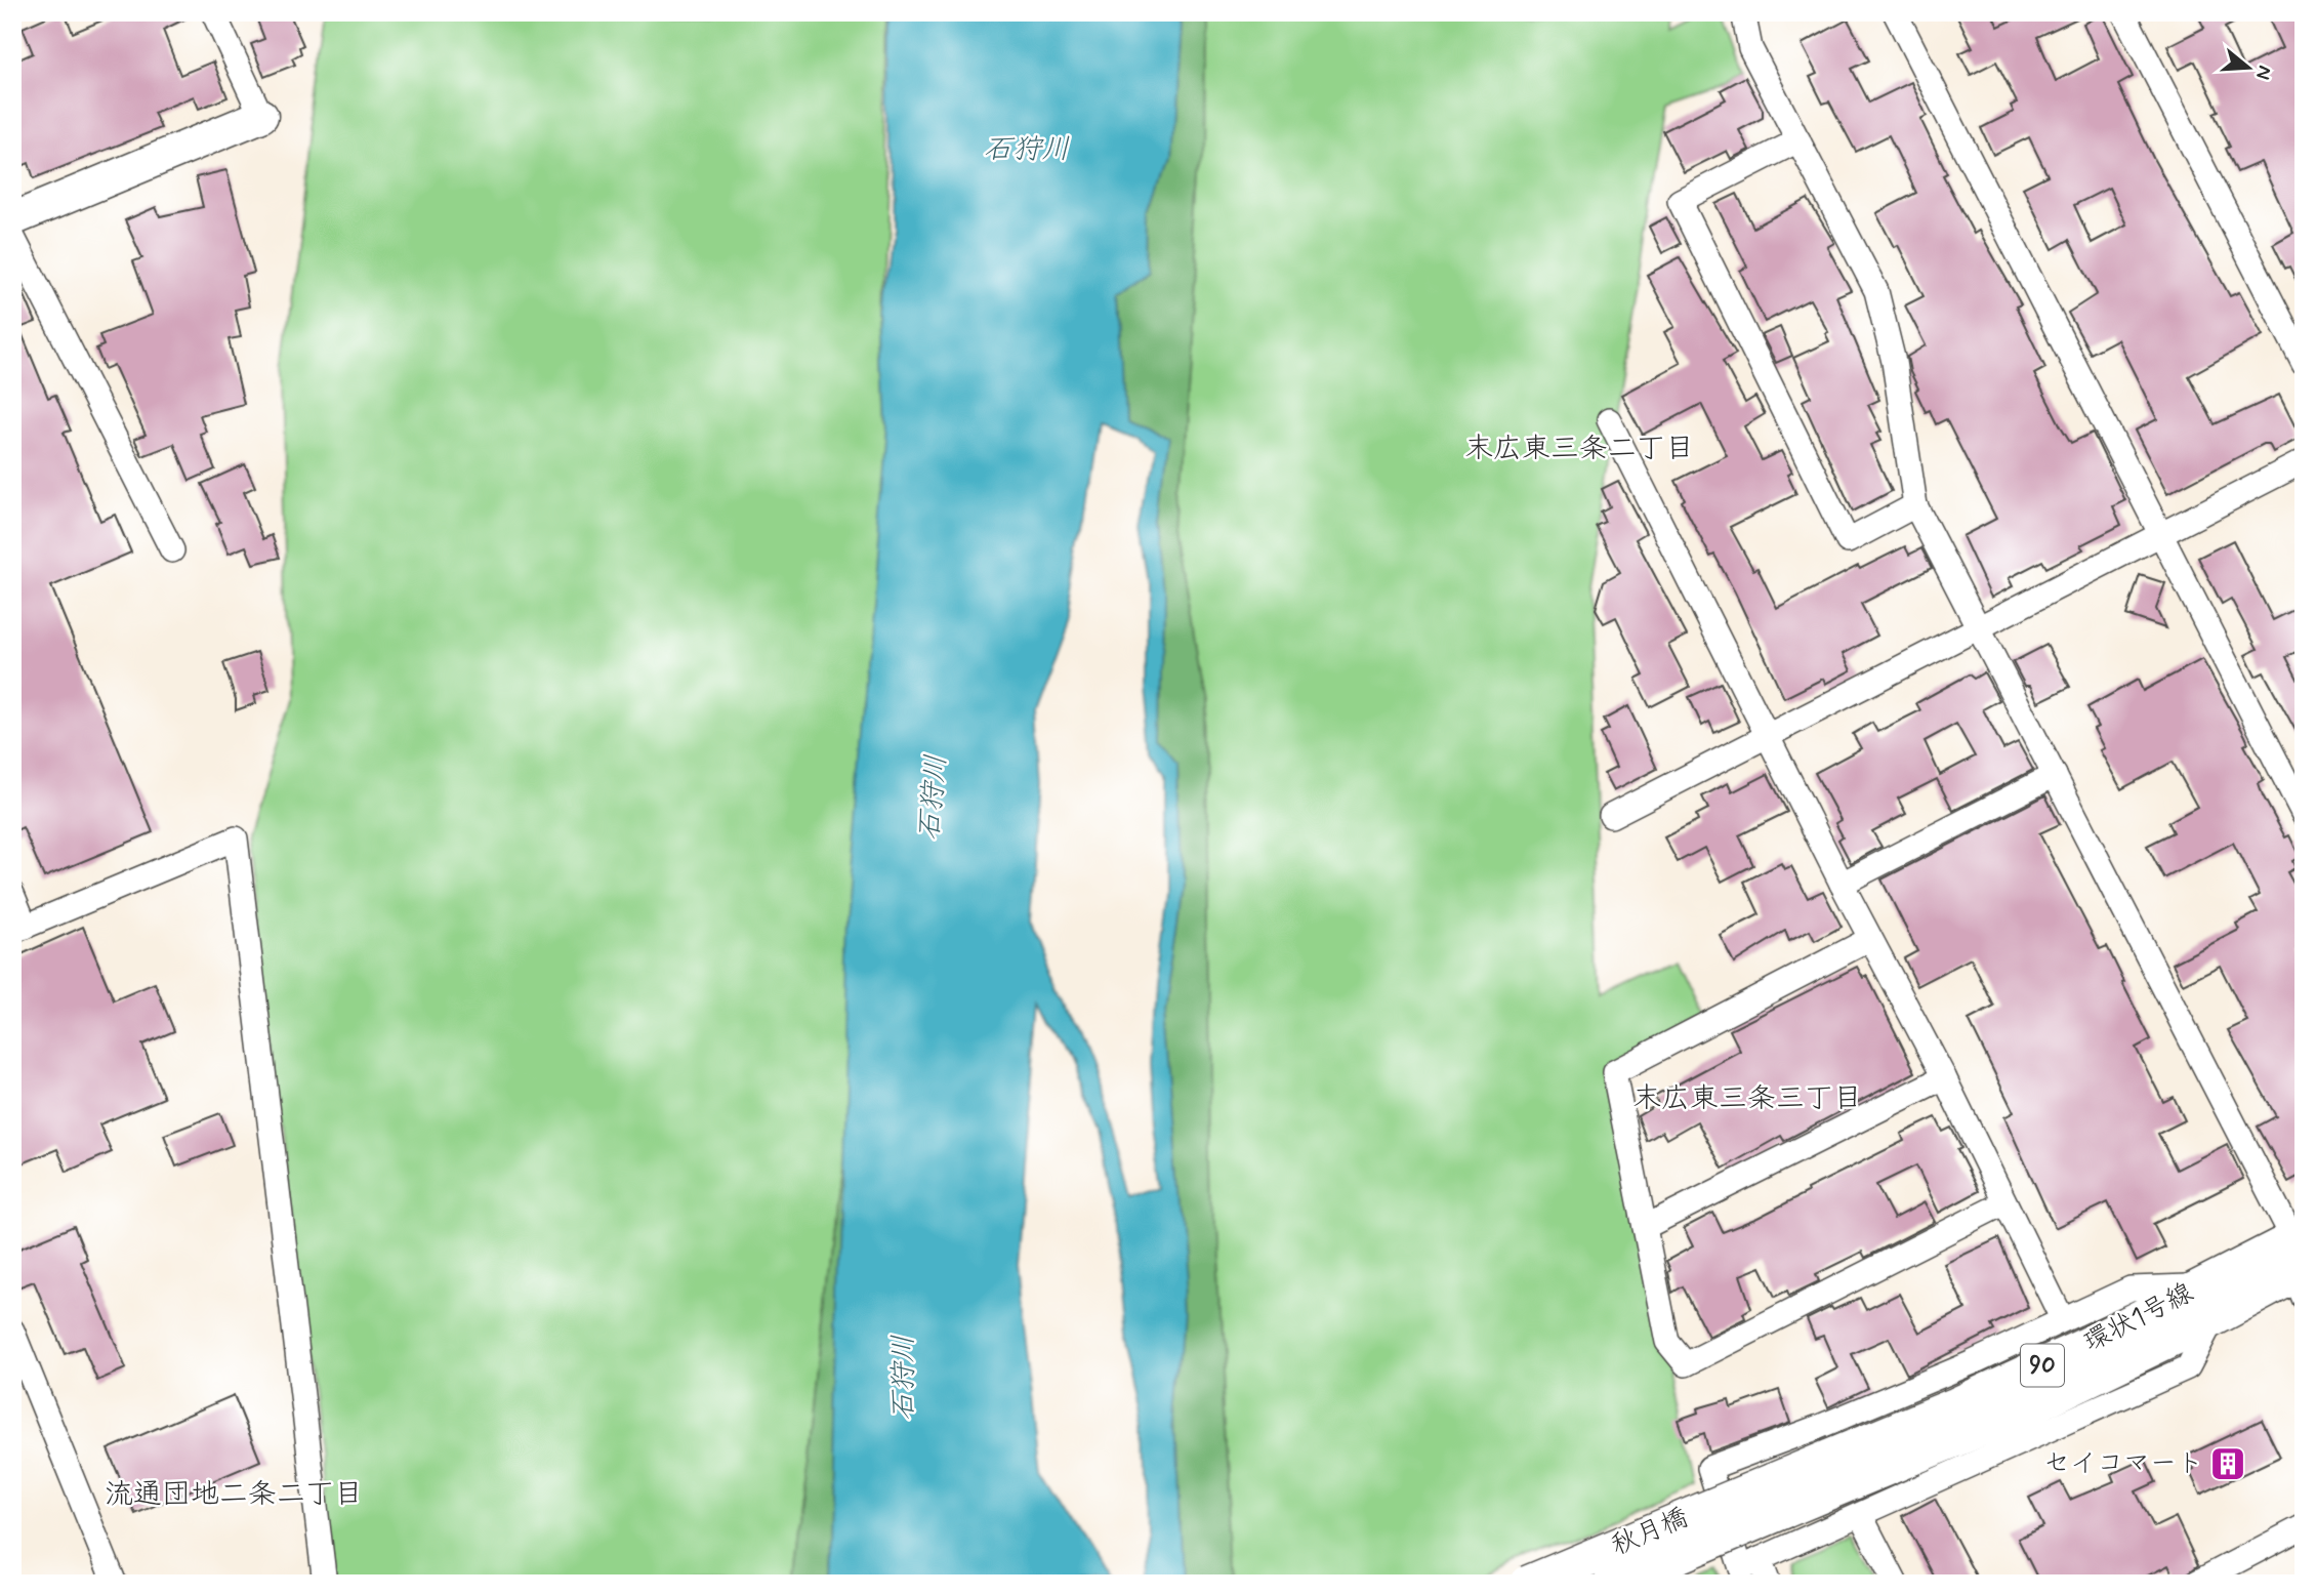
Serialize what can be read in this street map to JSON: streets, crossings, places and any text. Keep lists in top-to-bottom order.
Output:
{
  "streets": {
    "main road": ["環状1号線", "90", "秋月橋"]
  },
  "crossings": [
    ["環状1号線", "秋月橋"]
  ],
  "districts": ["末広東三条二丁目", "末広東三条三丁目", "流通団地二条二丁目"],
  "water": ["石狩川"],
  "places": {
    "building": ["セイコマート"]
  },
  "north": "right"
}
